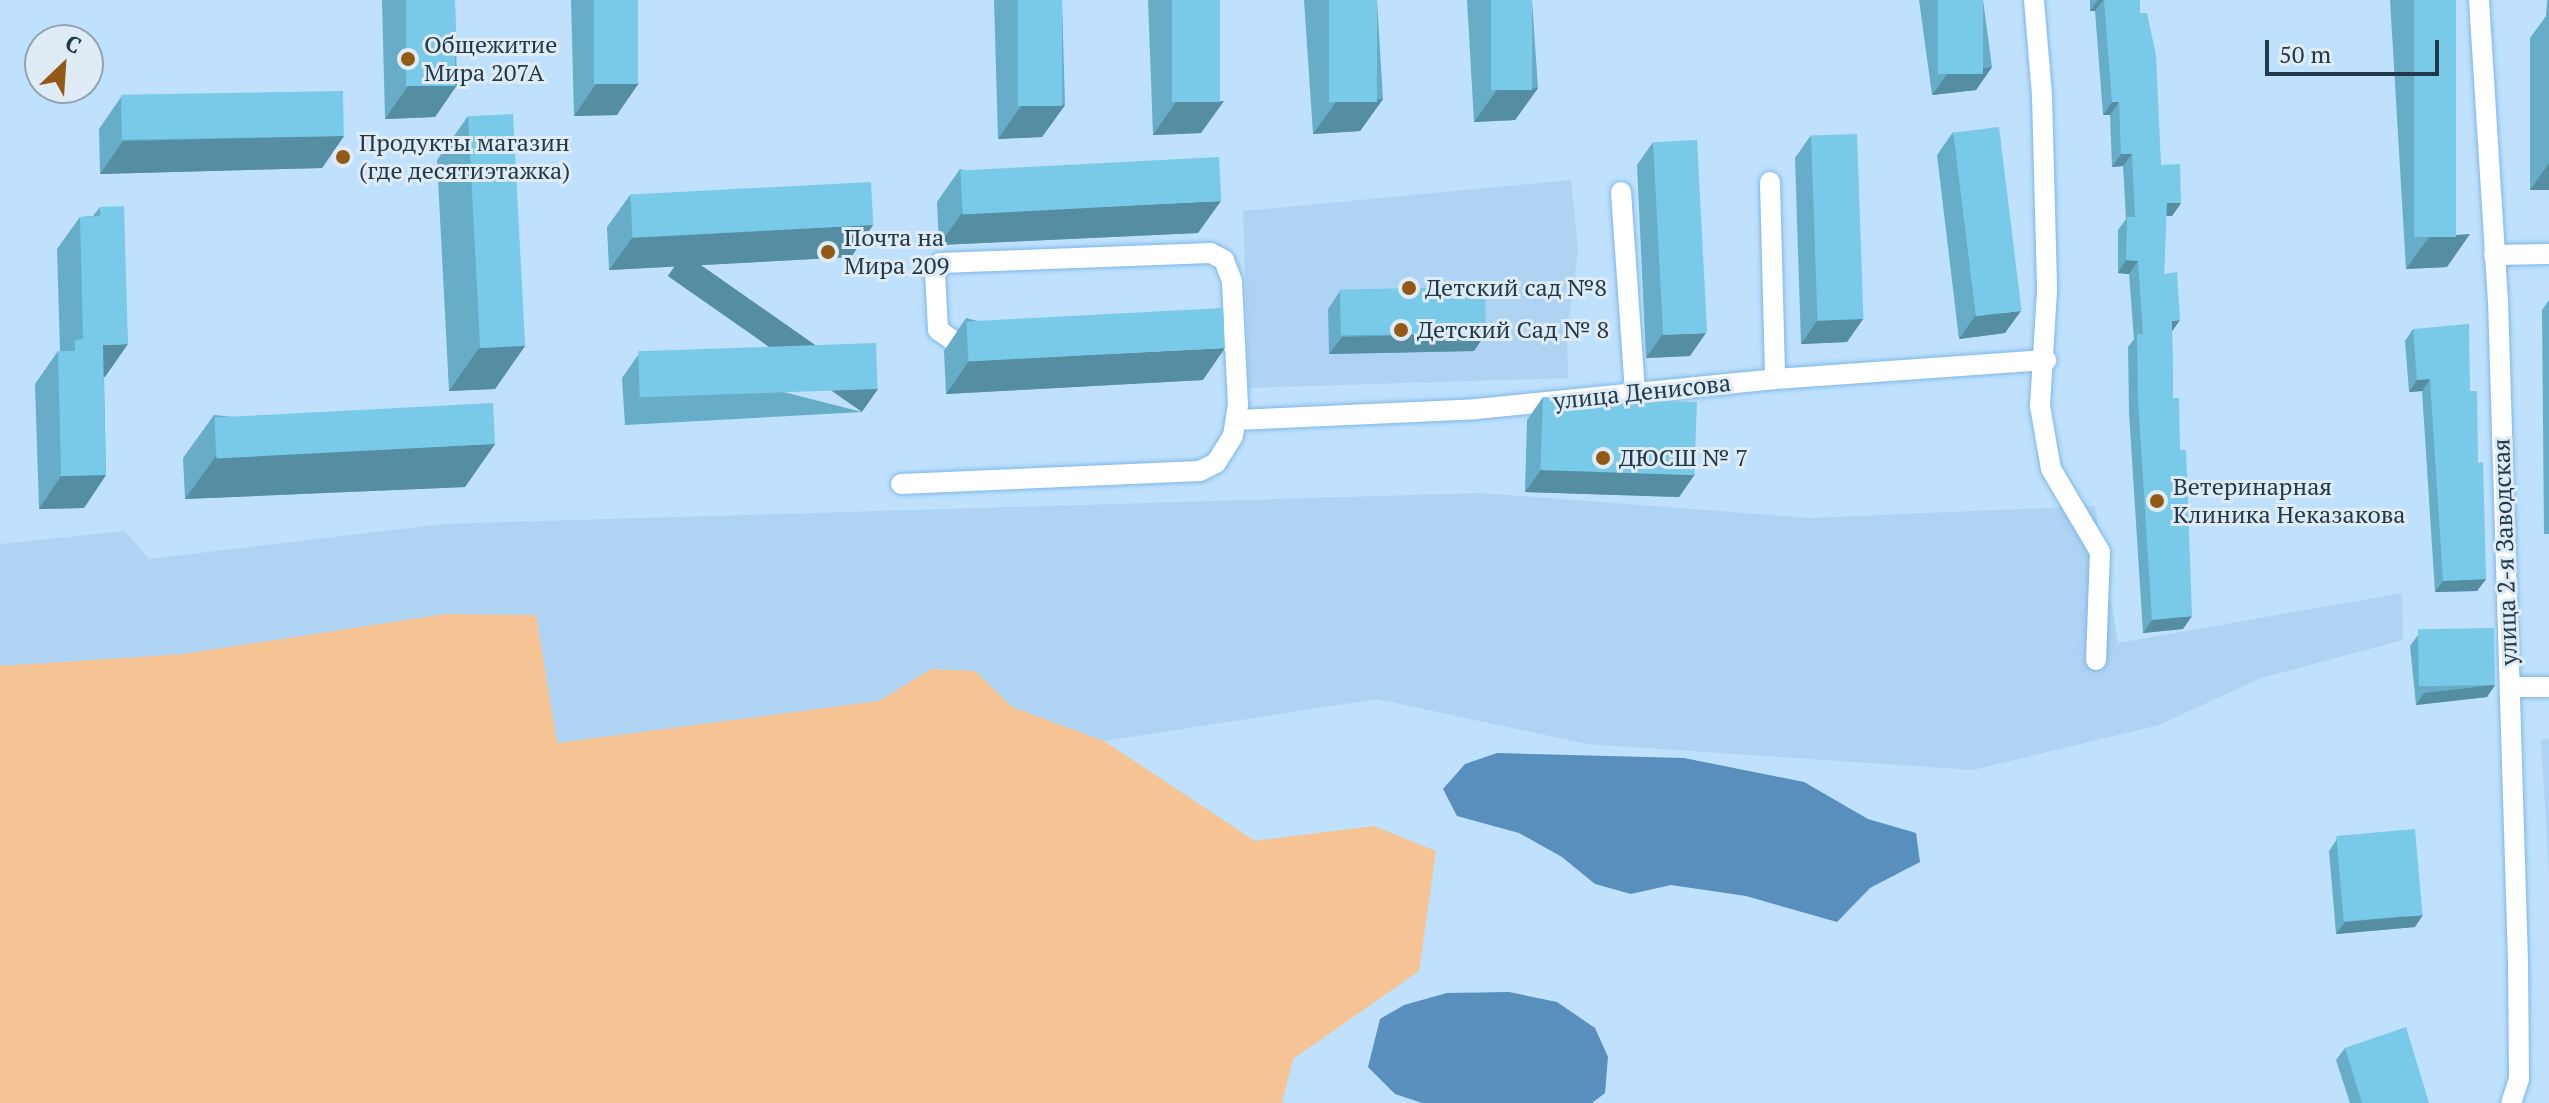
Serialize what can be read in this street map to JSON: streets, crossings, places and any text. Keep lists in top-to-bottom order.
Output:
{
  "streets": {
    "street": ["улица Денисова", "улица 2-я Заводская"]
  },
  "places": [
    "Общежитие Мира 207А",
    "Продукты магазин (где десятиэтажка)",
    "Почта на Мира 209",
    "Детский сад №8",
    "Детский Сад № 8",
    "ДЮСШ № 7",
    "Ветеринарная Клиника Неказакова"
  ],
  "scale_bar": "50 m",
  "north": "top right"
}
